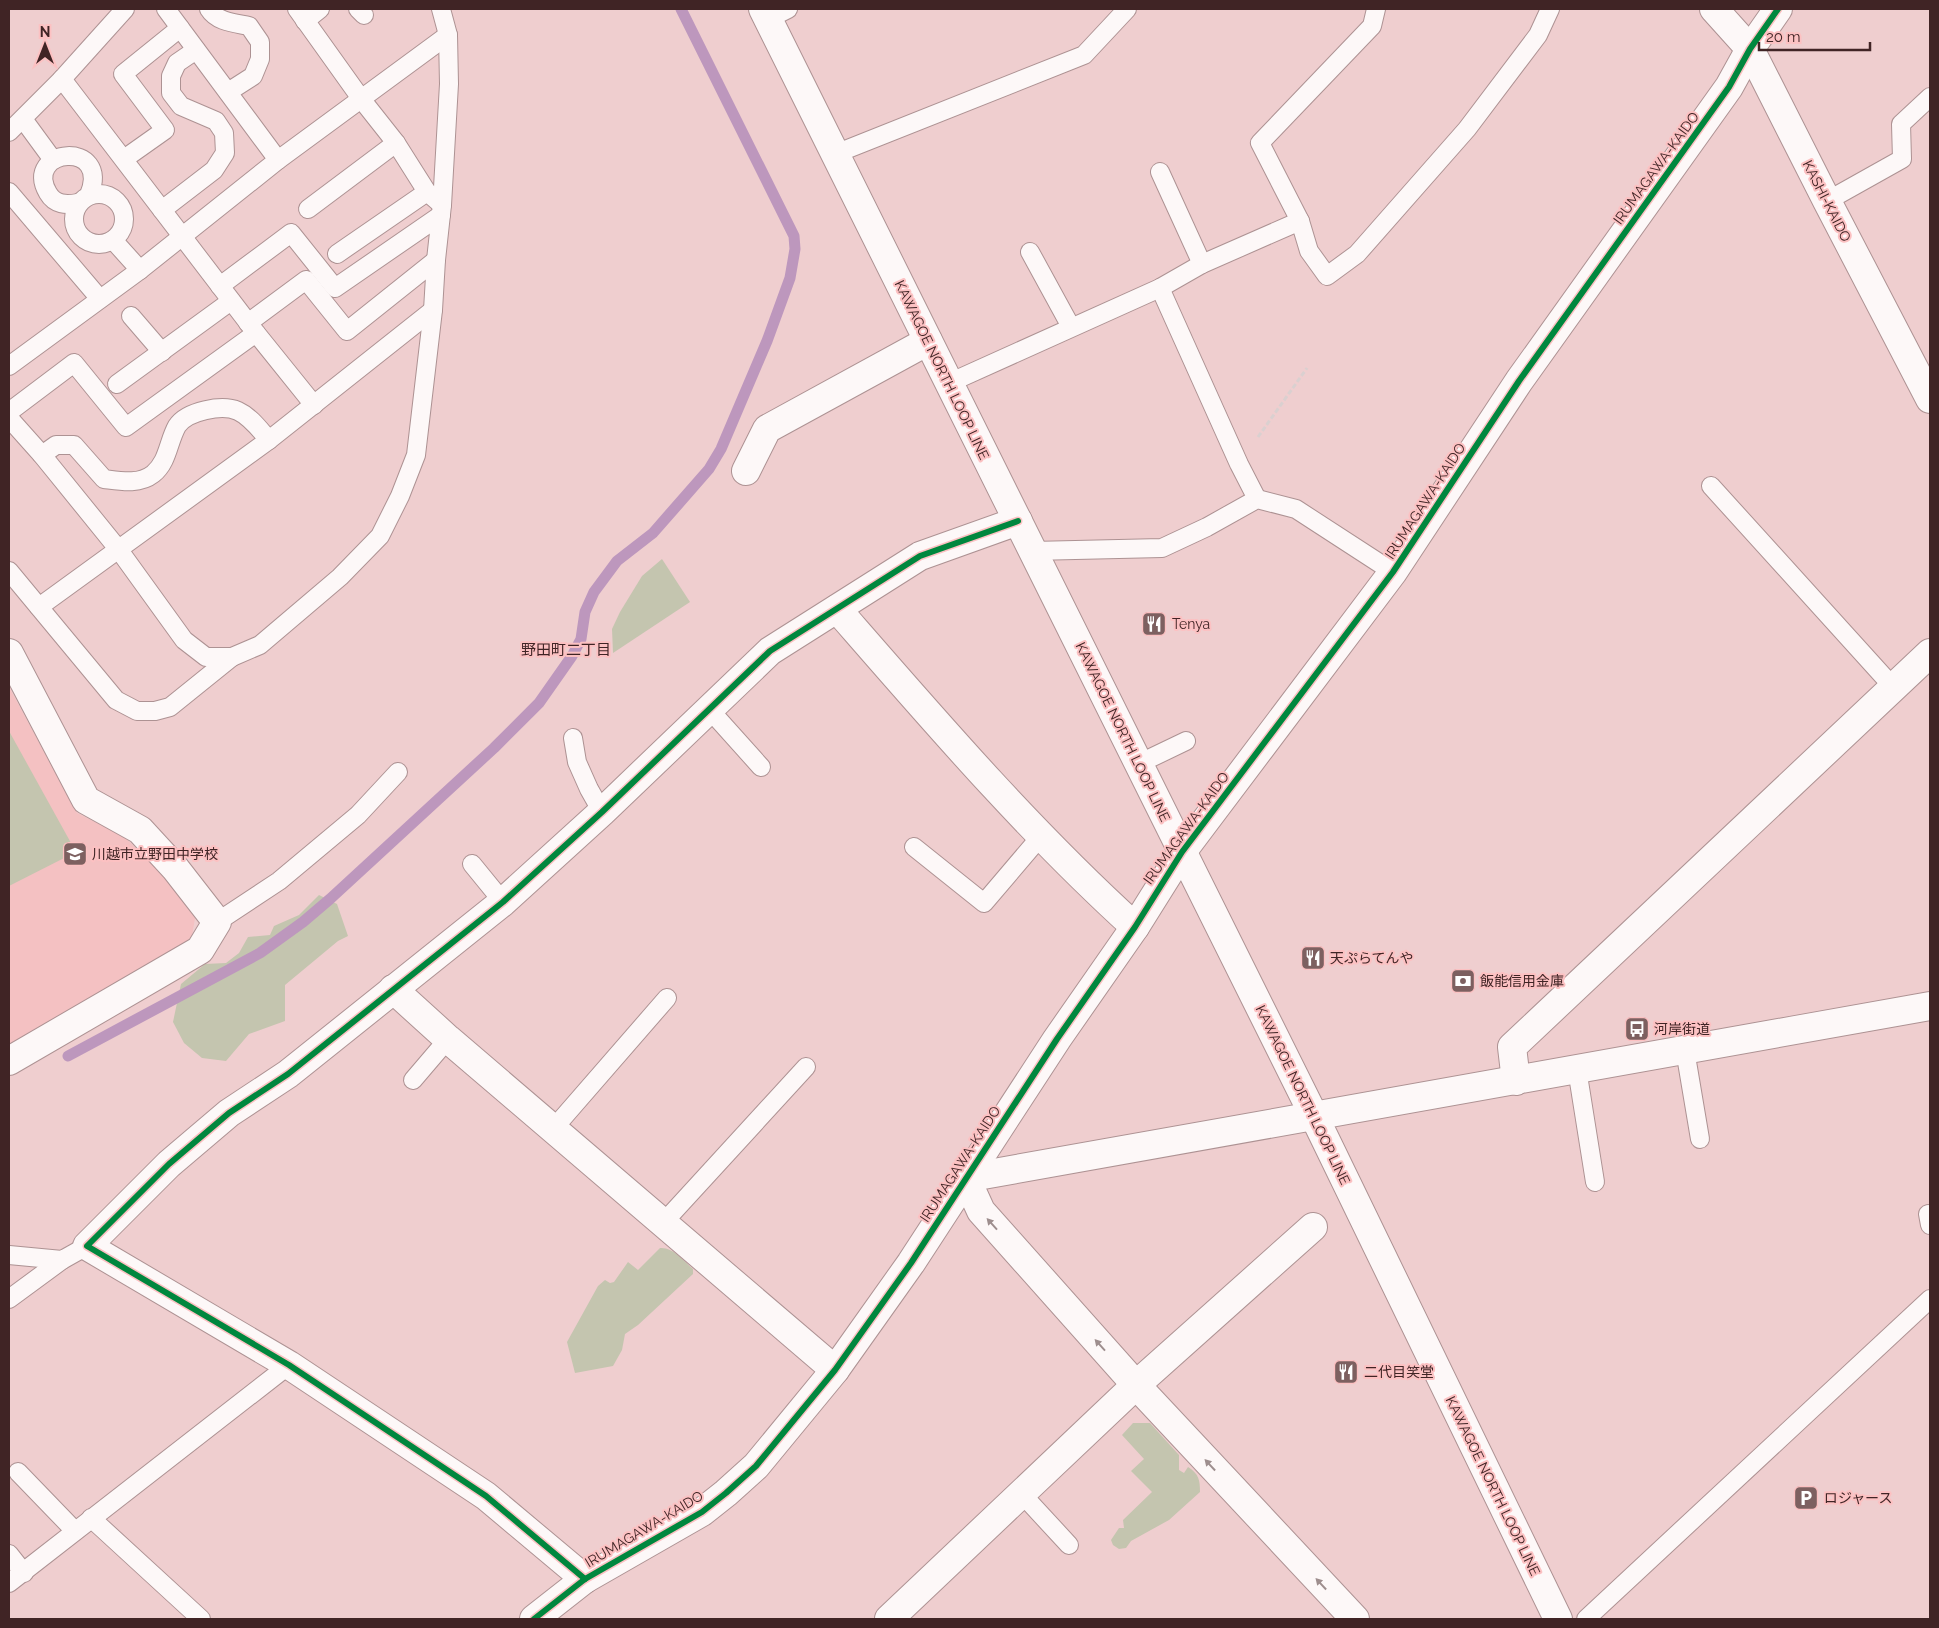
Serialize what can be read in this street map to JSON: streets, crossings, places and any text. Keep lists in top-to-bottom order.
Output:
{
  "streets": {
    "street": ["IRUMAGAWA-KAIDO", "KASHI-KAIDO", "KAWAGOE NORTH LOOP LINE"]
  },
  "crossings": [
    ["IRUMAGAWA-KAIDO", "KASHI-KAIDO"],
    ["IRUMAGAWA-KAIDO", "KAWAGOE NORTH LOOP LINE"]
  ],
  "districts": ["野田町二丁目"],
  "places": {
    "restaurant": ["Tenya", "天ぷらてんや", "二代目笑堂"],
    "school or university": ["川越市立野田中学校"],
    "bank": ["飯能信用金庫"],
    "bus stop": ["河岸街道"],
    "parking": ["ロジャース"]
  },
  "scale_bar": "20 m",
  "north": "top"
}
